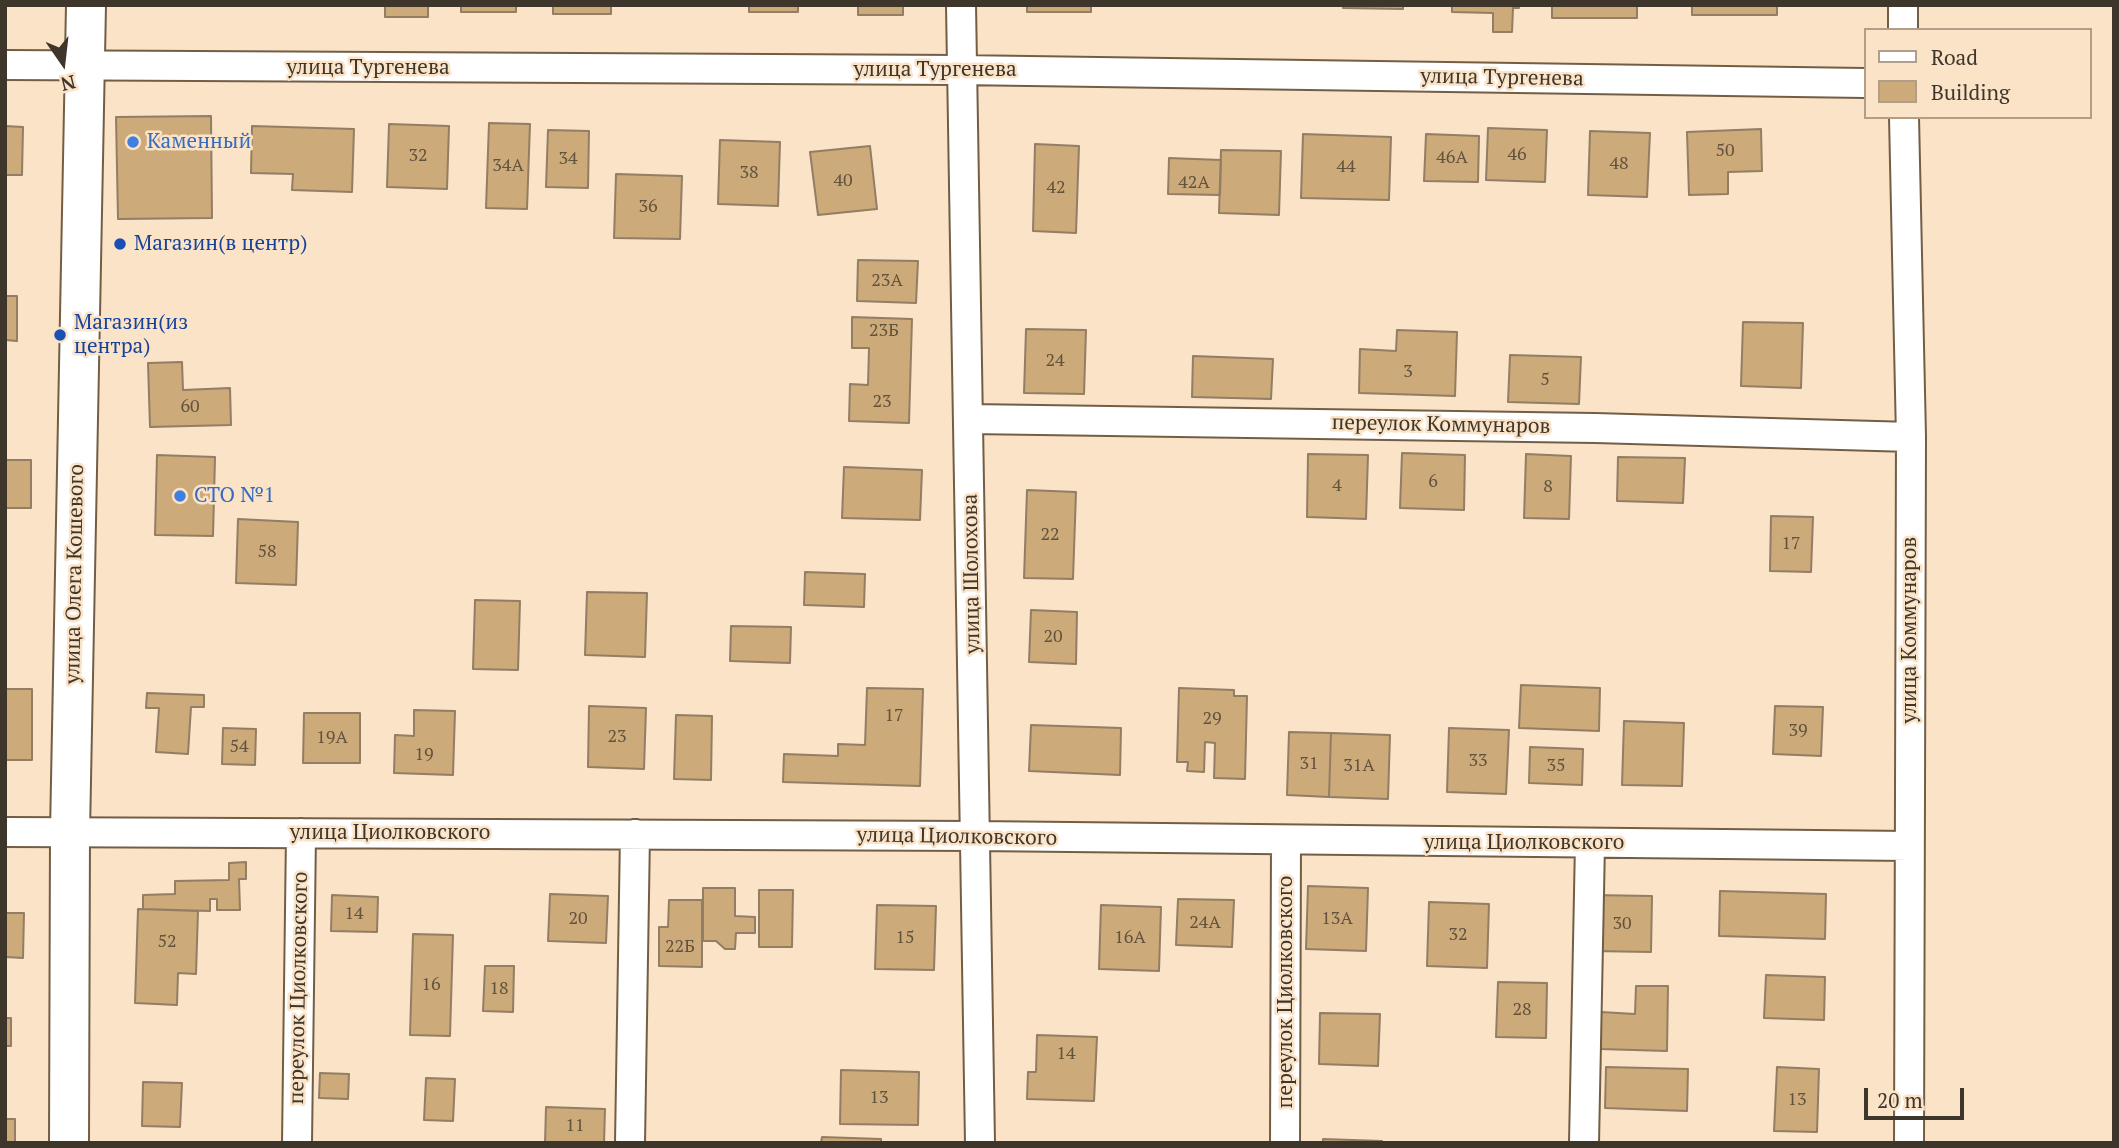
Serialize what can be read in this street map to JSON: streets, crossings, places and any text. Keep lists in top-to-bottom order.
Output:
{
  "streets": {
    "street": [
      "улица Тургенева",
      "переулок Коммунаров",
      "улица Олега Кошевого",
      "улица Шолохова",
      "улица Коммунаров",
      "улица Циолковского",
      "переулок Циолковского"
    ]
  },
  "crossings": [
    ["улица Тургенева", "улица Олега Кошевого"],
    ["улица Тургенева", "улица Шолохова"],
    ["переулок Коммунаров", "улица Шолохова"],
    ["переулок Коммунаров", "улица Коммунаров"],
    ["улица Олега Кошевого", "улица Циолковского"],
    ["улица Шолохова", "улица Циолковского"],
    ["улица Коммунаров", "улица Циолковского"],
    ["улица Циолковского", "переулок Циолковского"]
  ],
  "places": [
    "Каменный",
    "Магазин(в центр)",
    "Магазин(из центра)",
    "СТО №1"
  ],
  "house_numbers": [
    "50",
    "46",
    "32",
    "46А",
    "34",
    "48",
    "34А",
    "44",
    "38",
    "40",
    "42А",
    "42",
    "36",
    "23А",
    "23Б",
    "24",
    "3",
    "5",
    "23",
    "60",
    "6",
    "4",
    "8",
    "22",
    "17",
    "58",
    "20",
    "17",
    "29",
    "39",
    "23",
    "19А",
    "54",
    "19",
    "33",
    "31",
    "31А",
    "35",
    "14",
    "20",
    "13А",
    "24А",
    "30",
    "32",
    "15",
    "16А",
    "52",
    "22Б",
    "16",
    "18",
    "28",
    "14",
    "13",
    "13",
    "11"
  ],
  "legend": ["Road", "Building"],
  "scale_bar": "20 m",
  "north": "bottom"
}
